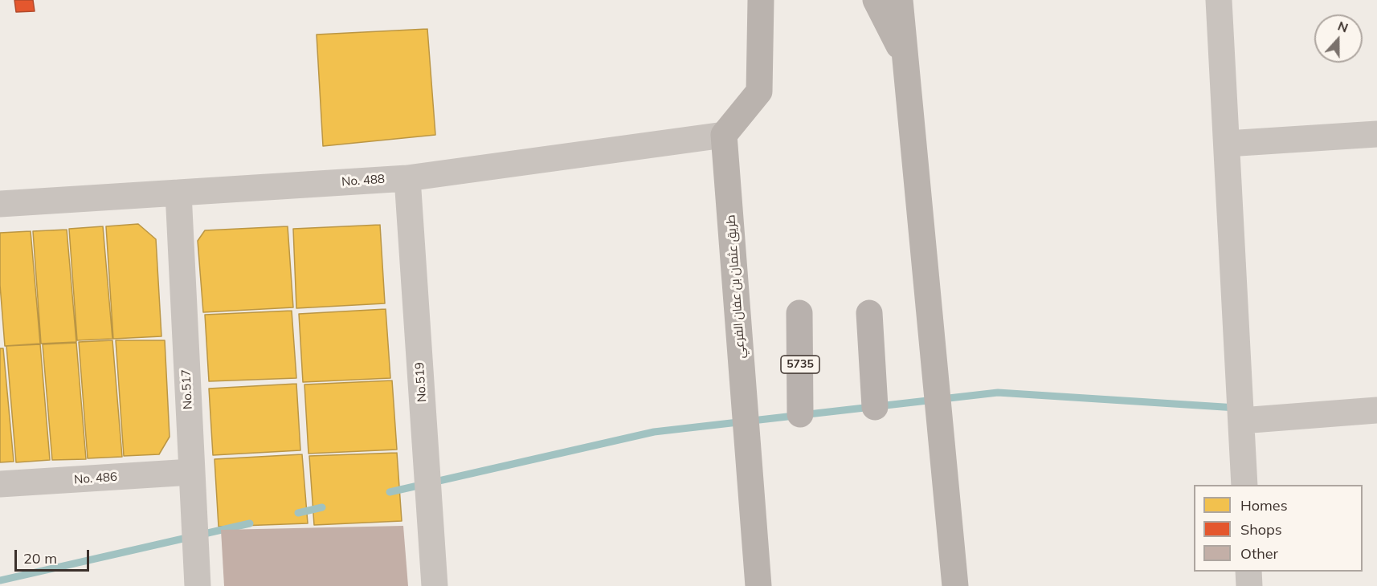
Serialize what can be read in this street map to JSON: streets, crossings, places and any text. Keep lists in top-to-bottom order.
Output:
{
  "streets": {
    "main road": ["طريق عثمان بن عفان الفرعي", "5735"],
    "street": [
      "No. 488",
      "No.519",
      "No.517",
      "No. 486"
    ]
  },
  "crossings": [
    ["No. 488", "طريق عثمان بن عفان الفرعي"],
    ["No. 488", "No.519"],
    ["No. 488", "No.517"],
    ["No.517", "No. 486"]
  ],
  "legend": ["Homes", "Shops", "Other"],
  "scale_bar": "20 m",
  "north": "top"
}
